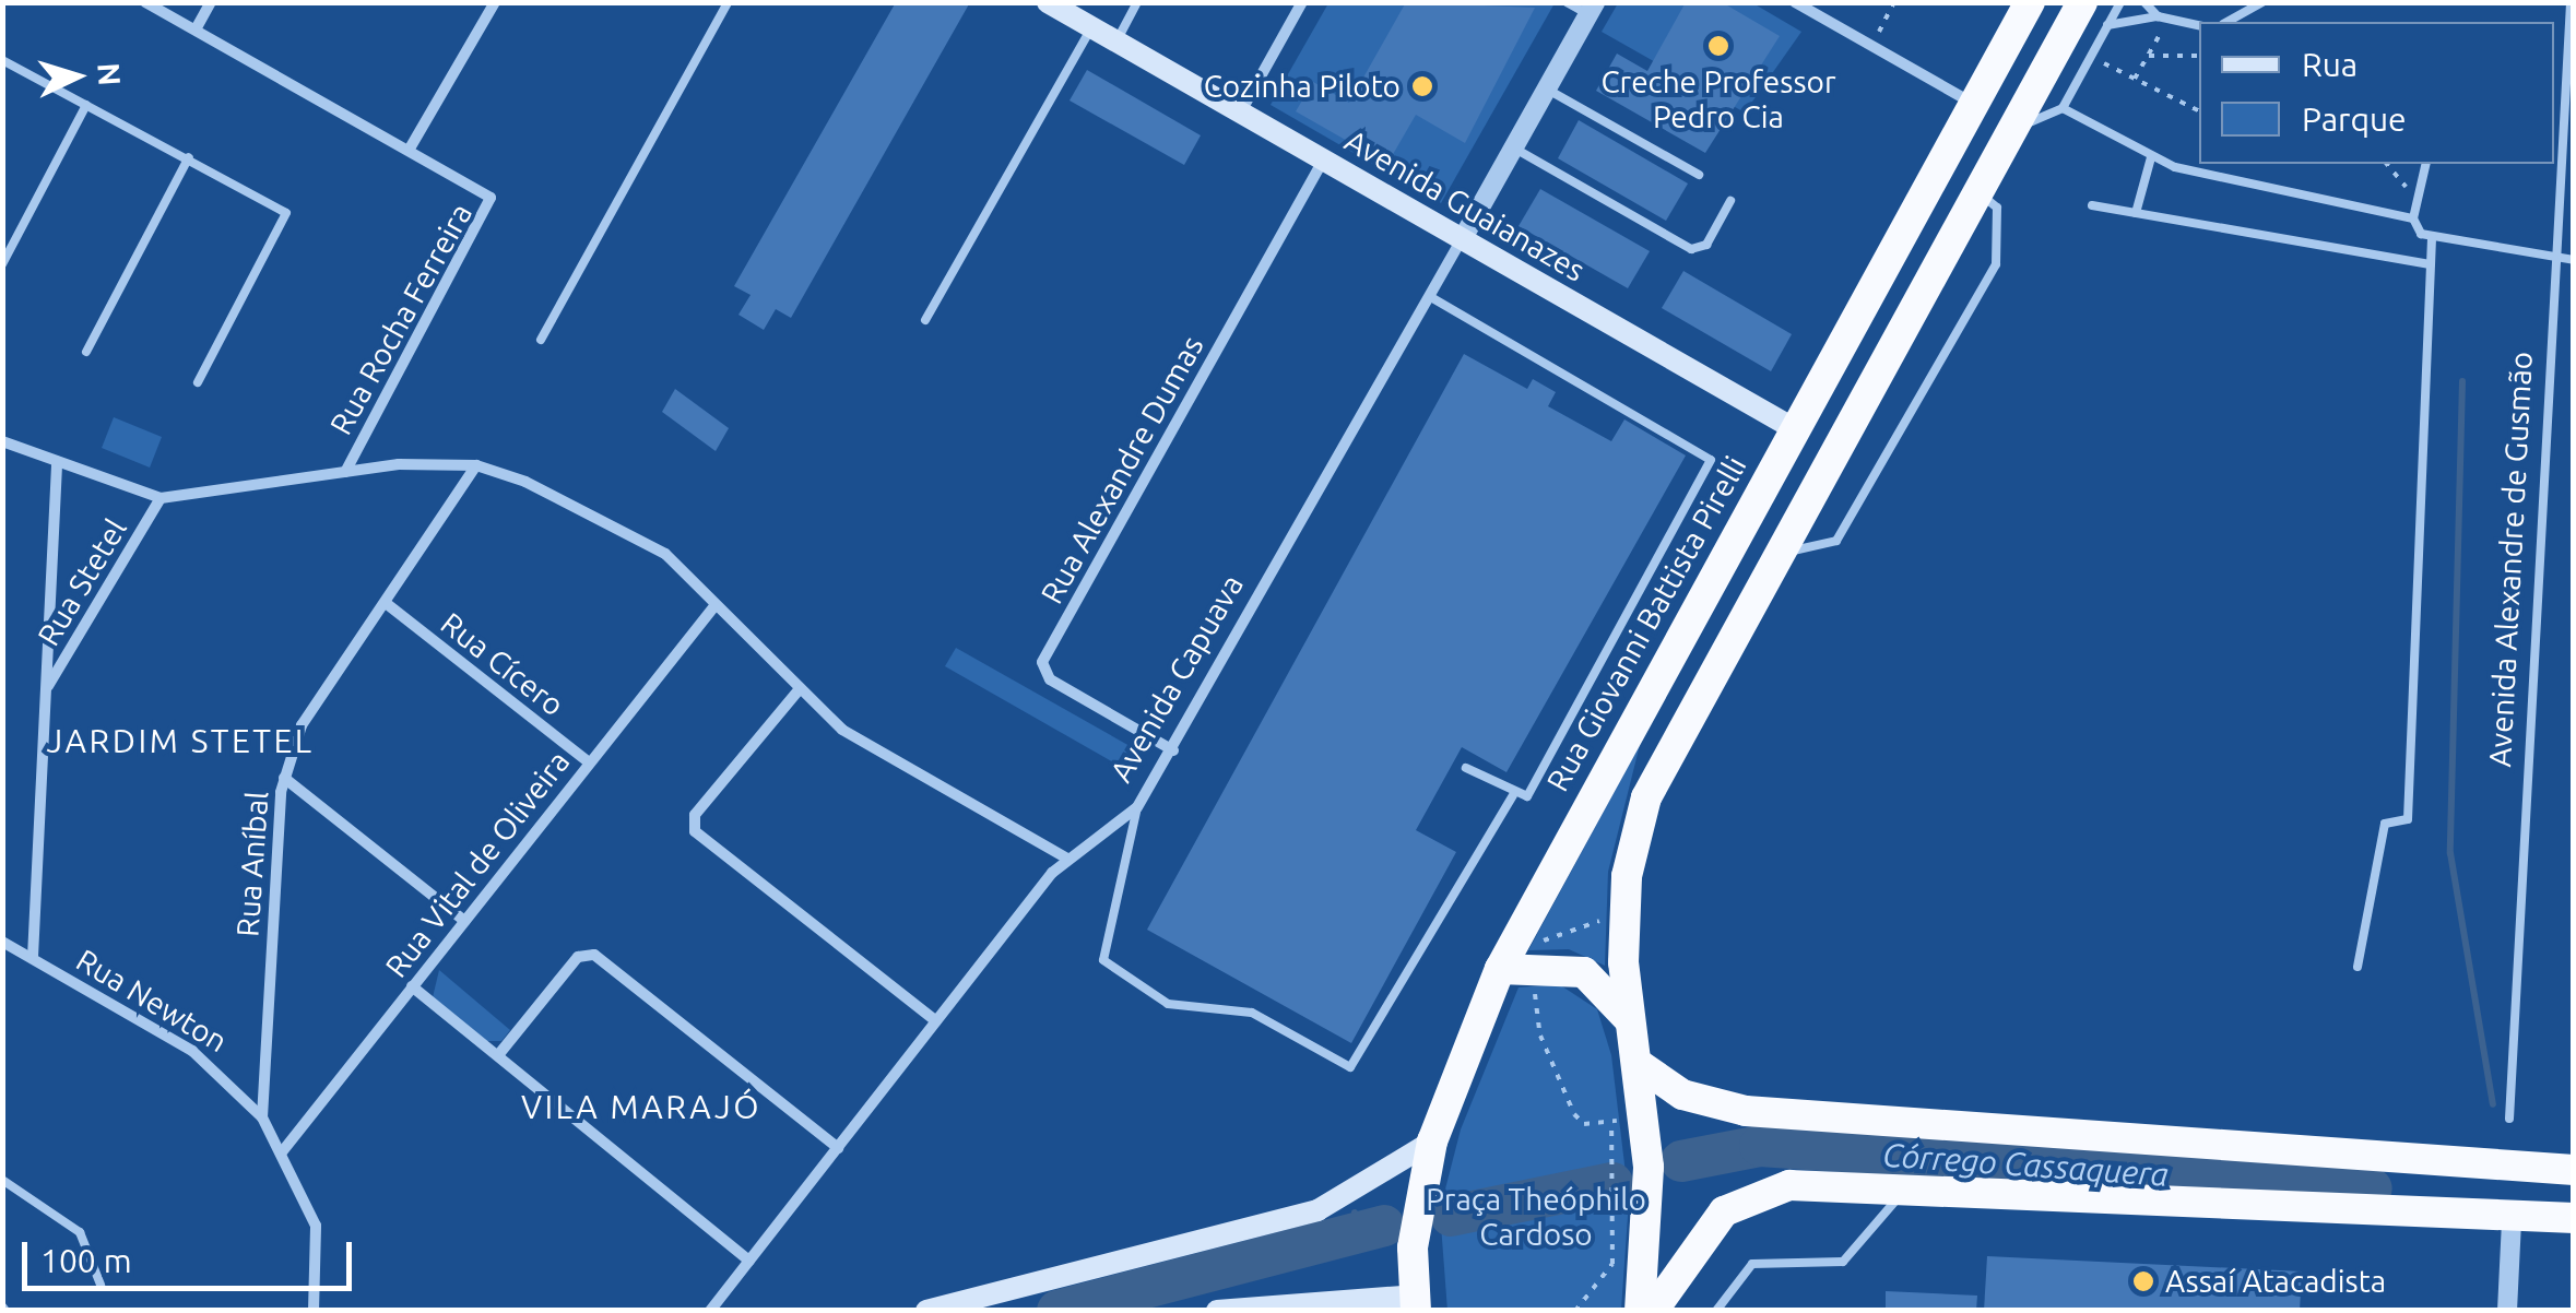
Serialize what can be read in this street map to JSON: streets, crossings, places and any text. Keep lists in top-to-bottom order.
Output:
{
  "streets": {
    "highway": ["Rua Giovanni Battista Pirelli"],
    "main road": ["Avenida Guaianazes"],
    "street": [
      "Rua Rocha Ferreira",
      "Rua Alexandre Dumas",
      "Rua Stetel",
      "Rua Cícero",
      "Avenida Capuava",
      "Rua Aníbal",
      "Rua Vital de Oliveira",
      "Rua Newton"
    ],
    "lane": ["Avenida Alexandre de Gusmão"]
  },
  "crossings": [
    ["Avenida Guaianazes", "Rua Alexandre Dumas"],
    ["Avenida Guaianazes", "Rua Giovanni Battista Pirelli"],
    ["Avenida Guaianazes", "Avenida Capuava"],
    ["Rua Alexandre Dumas", "Avenida Capuava"],
    ["Rua Cícero", "Rua Aníbal"],
    ["Rua Cícero", "Rua Vital de Oliveira"],
    ["Rua Aníbal", "Rua Vital de Oliveira"],
    ["Rua Aníbal", "Rua Newton"]
  ],
  "districts": ["JARDIM STETEL", "VILA MARAJÓ"],
  "water": ["Córrego Cassaquera"],
  "parks": ["Praça Theóphilo Cardoso"],
  "places": ["Creche Professor Pedro Cia", "Cozinha Piloto", "Assaí Atacadista"],
  "legend": ["Rua", "Parque"],
  "scale_bar": "100 m",
  "north": "right"
}
